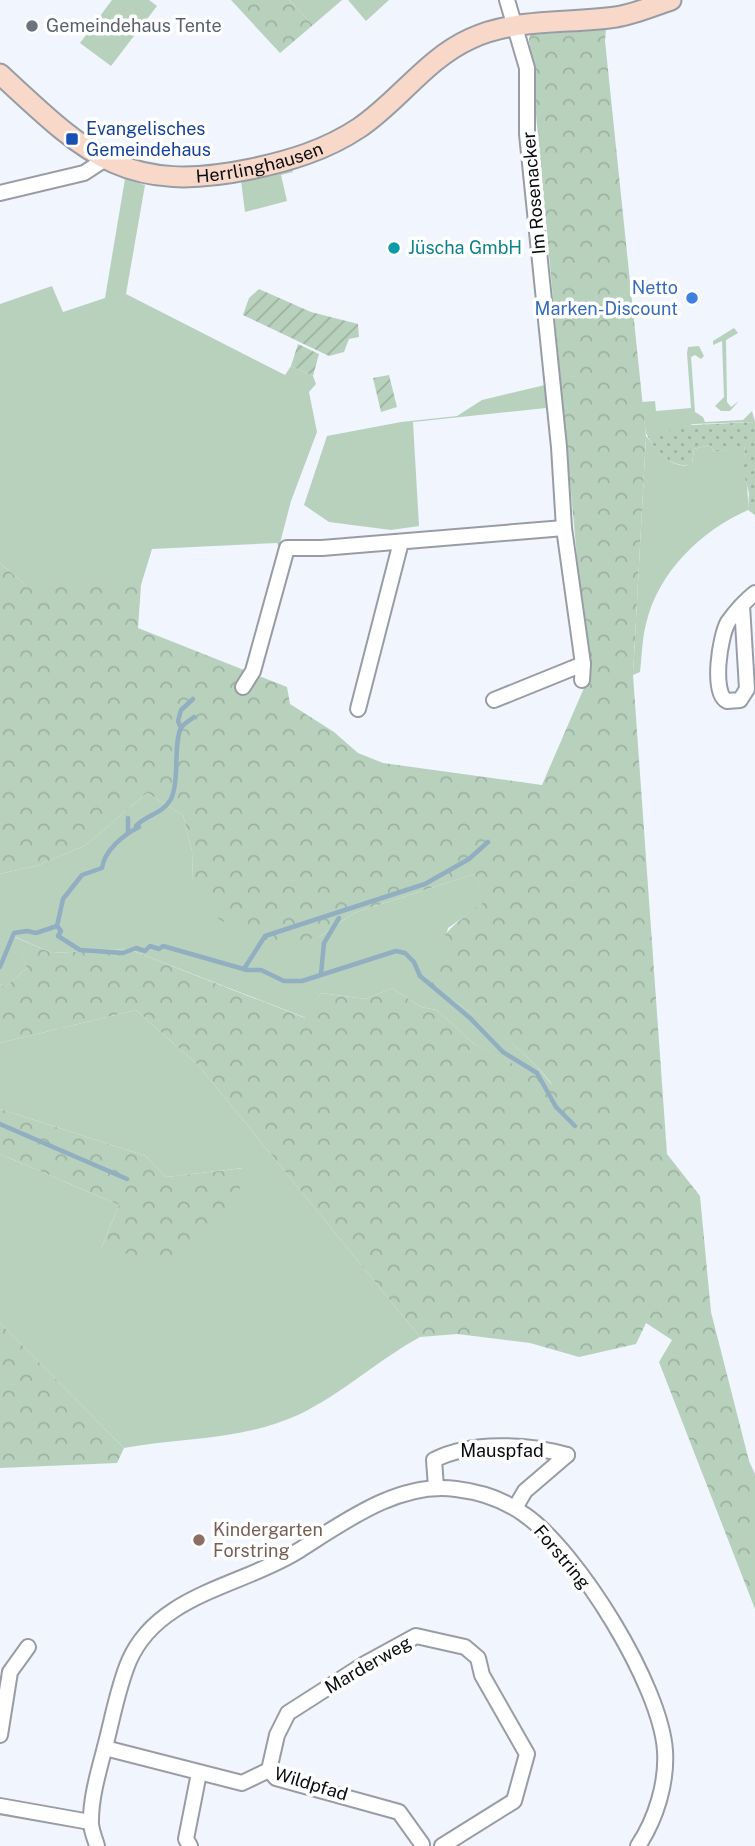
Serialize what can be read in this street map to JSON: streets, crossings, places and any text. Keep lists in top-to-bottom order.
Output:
{
  "streets": {
    "street": [
      "Herrlinghausen",
      "Im Rosenacker",
      "Mauspfad",
      "Forstring",
      "Marderweg",
      "Wildpfad"
    ]
  },
  "crossings": [
    ["Herrlinghausen", "Im Rosenacker"],
    ["Mauspfad", "Forstring"],
    ["Forstring", "Wildpfad"],
    ["Marderweg", "Wildpfad"]
  ],
  "places": {
    "other": [
      "Gemeindehaus Tente",
      "Jüscha GmbH",
      "Netto Marken-Discount",
      "Kindergarten Forstring"
    ],
    "transit": ["Evangelisches Gemeindehaus"]
  }
}
